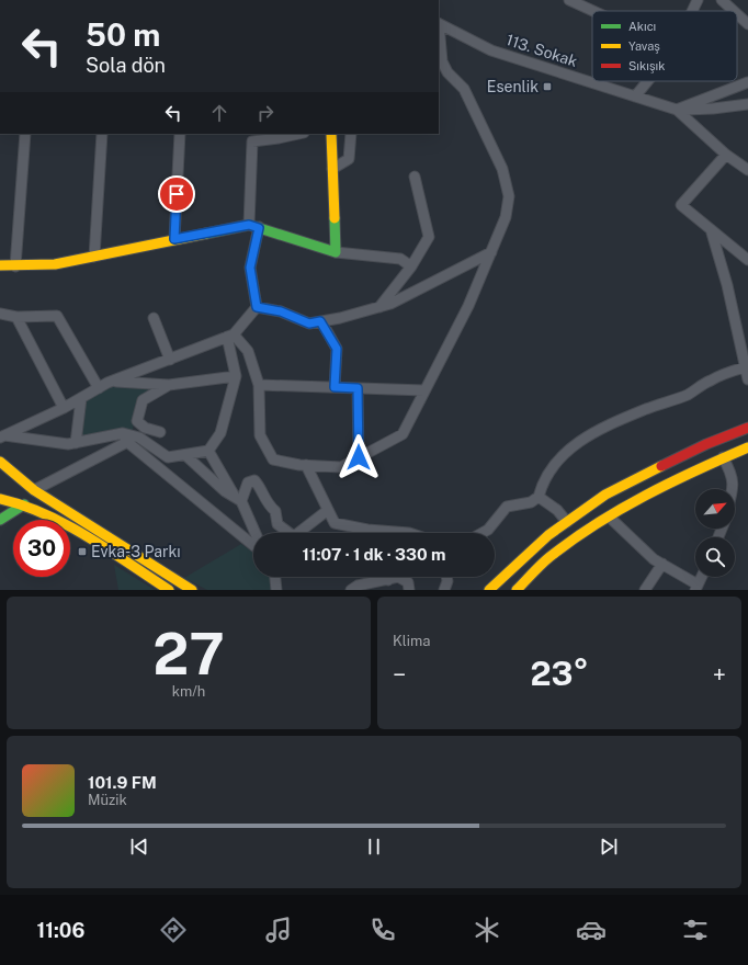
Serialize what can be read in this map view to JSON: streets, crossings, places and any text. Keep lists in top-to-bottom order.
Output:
{
  "streets": {
    "street": ["113. Sokak"]
  },
  "places": {
    "transit": ["Esenlik", "Evka-3 Parkı"]
  },
  "legend": ["Akıcı", "Yavaş", "Sıkışık"],
  "north": "top right",
  "page": {
    "turn": ["50 m", "Sola dön"],
    "limit": "30",
    "trip": "11:07 · 1 dk · 330 m",
    "tile": [
      ["27", "km/h"],
      "Klima"
    ],
    "heat": ["−", "23°", "+"],
    "song": ["101.9 FM", "Müzik"],
    "tabs": "11:06"
  }
}
